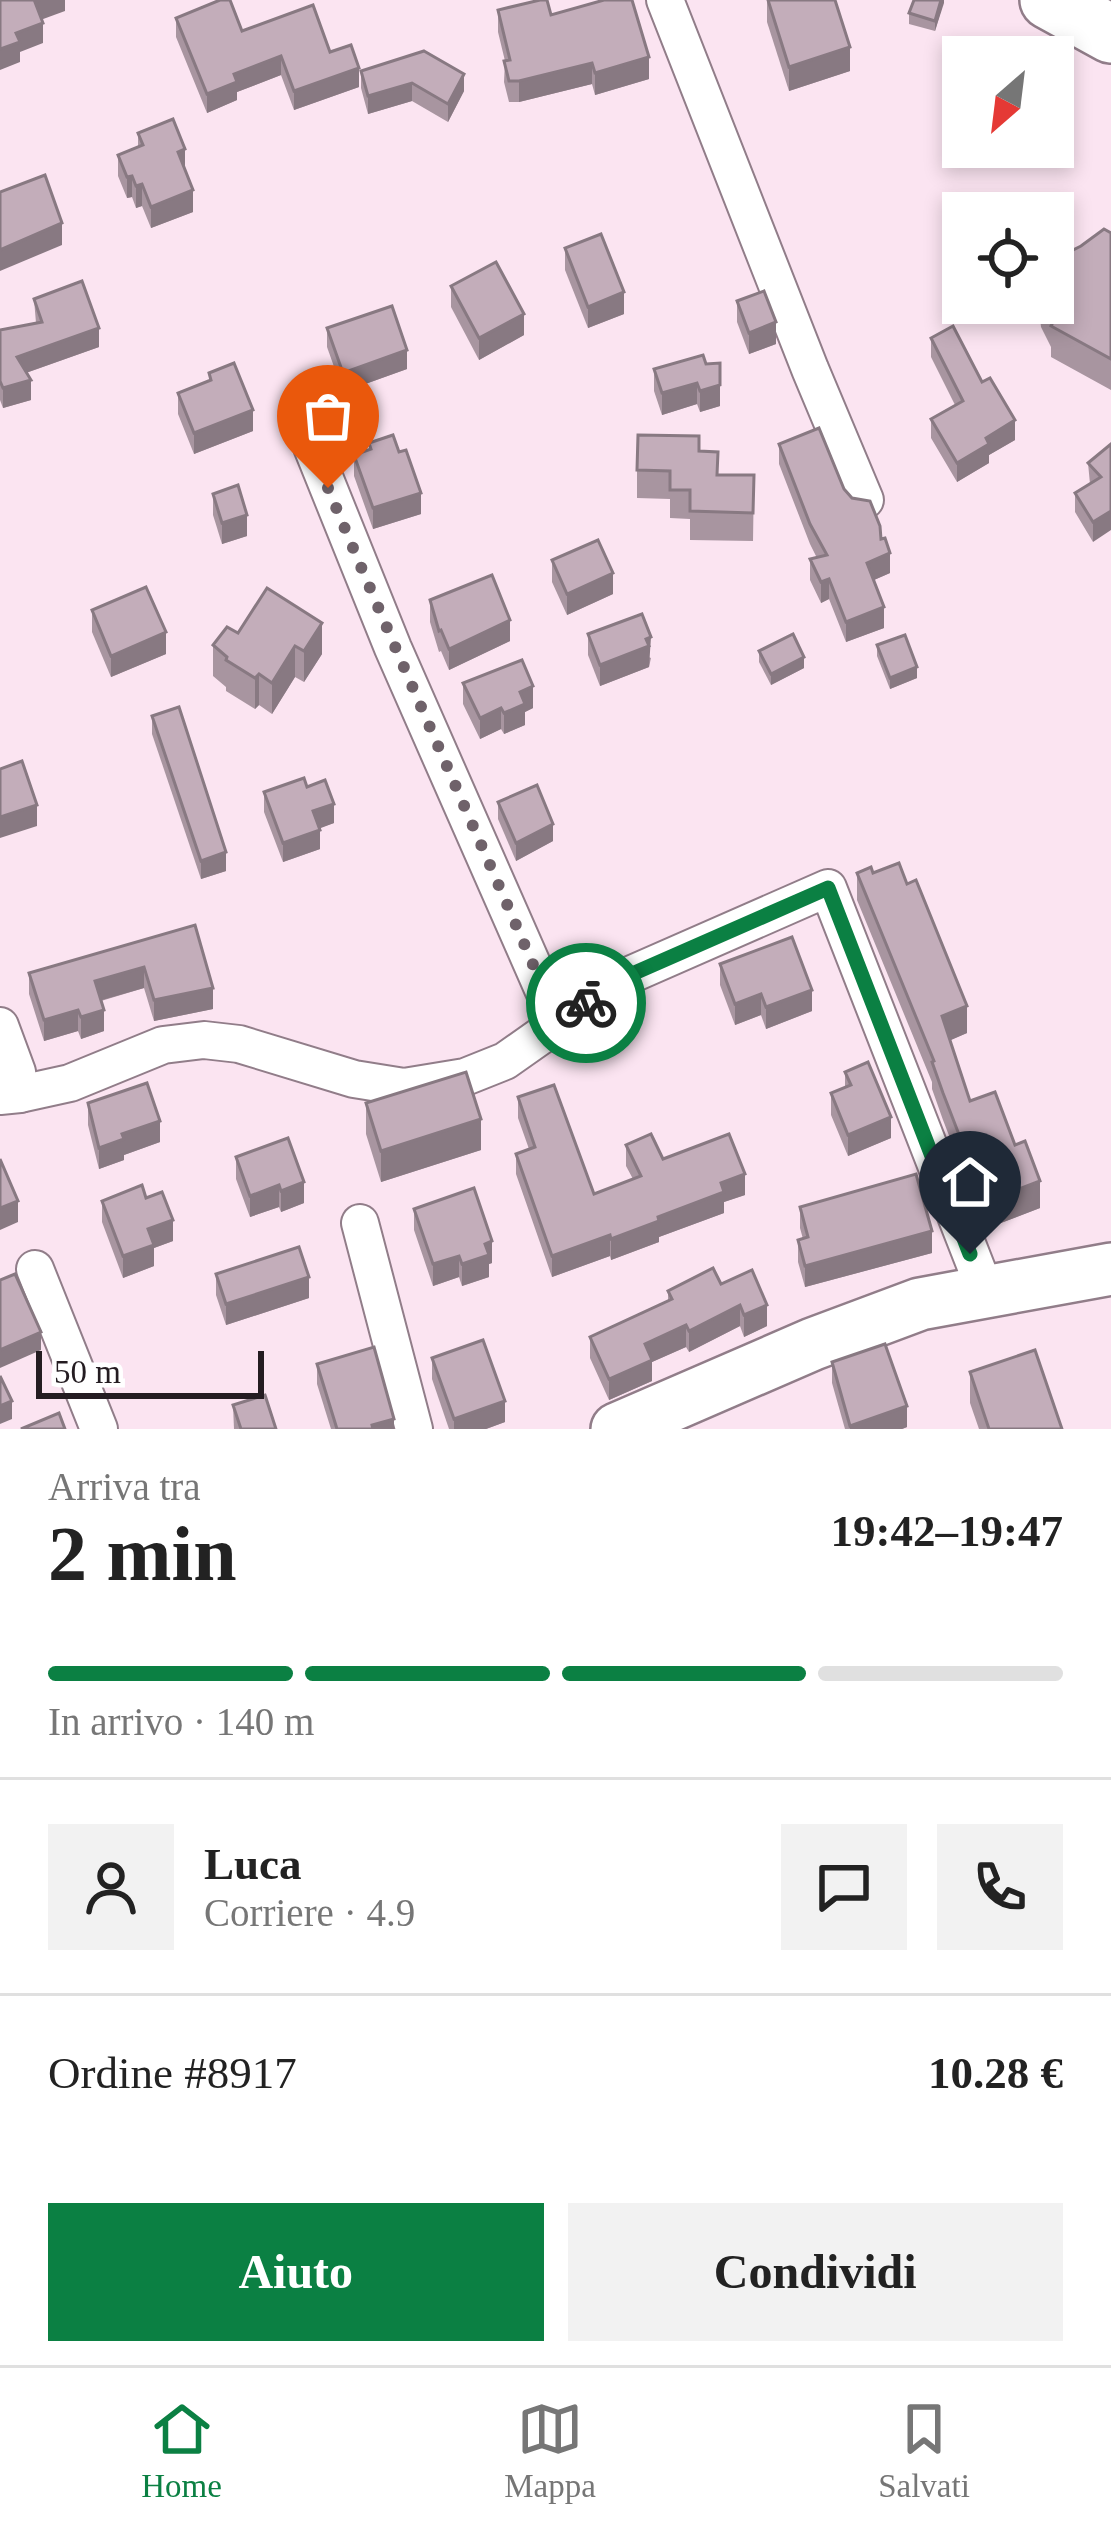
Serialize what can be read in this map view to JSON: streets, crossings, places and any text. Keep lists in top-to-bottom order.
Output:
{
  "scale_bar": "50 m",
  "north": "bottom left",
  "page": {
    "scale": "50 m",
    "heading": ["2 min", "Arriva tra", "19:42–19:47"],
    "panel": [
      "Luca",
      "Corriere · 4.9",
      "Ordine #8917",
      "10.28 €"
    ],
    "bar": "In arrivo · 140 m",
    "buttons": ["Aiuto", "Condividi"],
    "tabs": ["Home", "Mappa", "Salvati"]
  }
}
